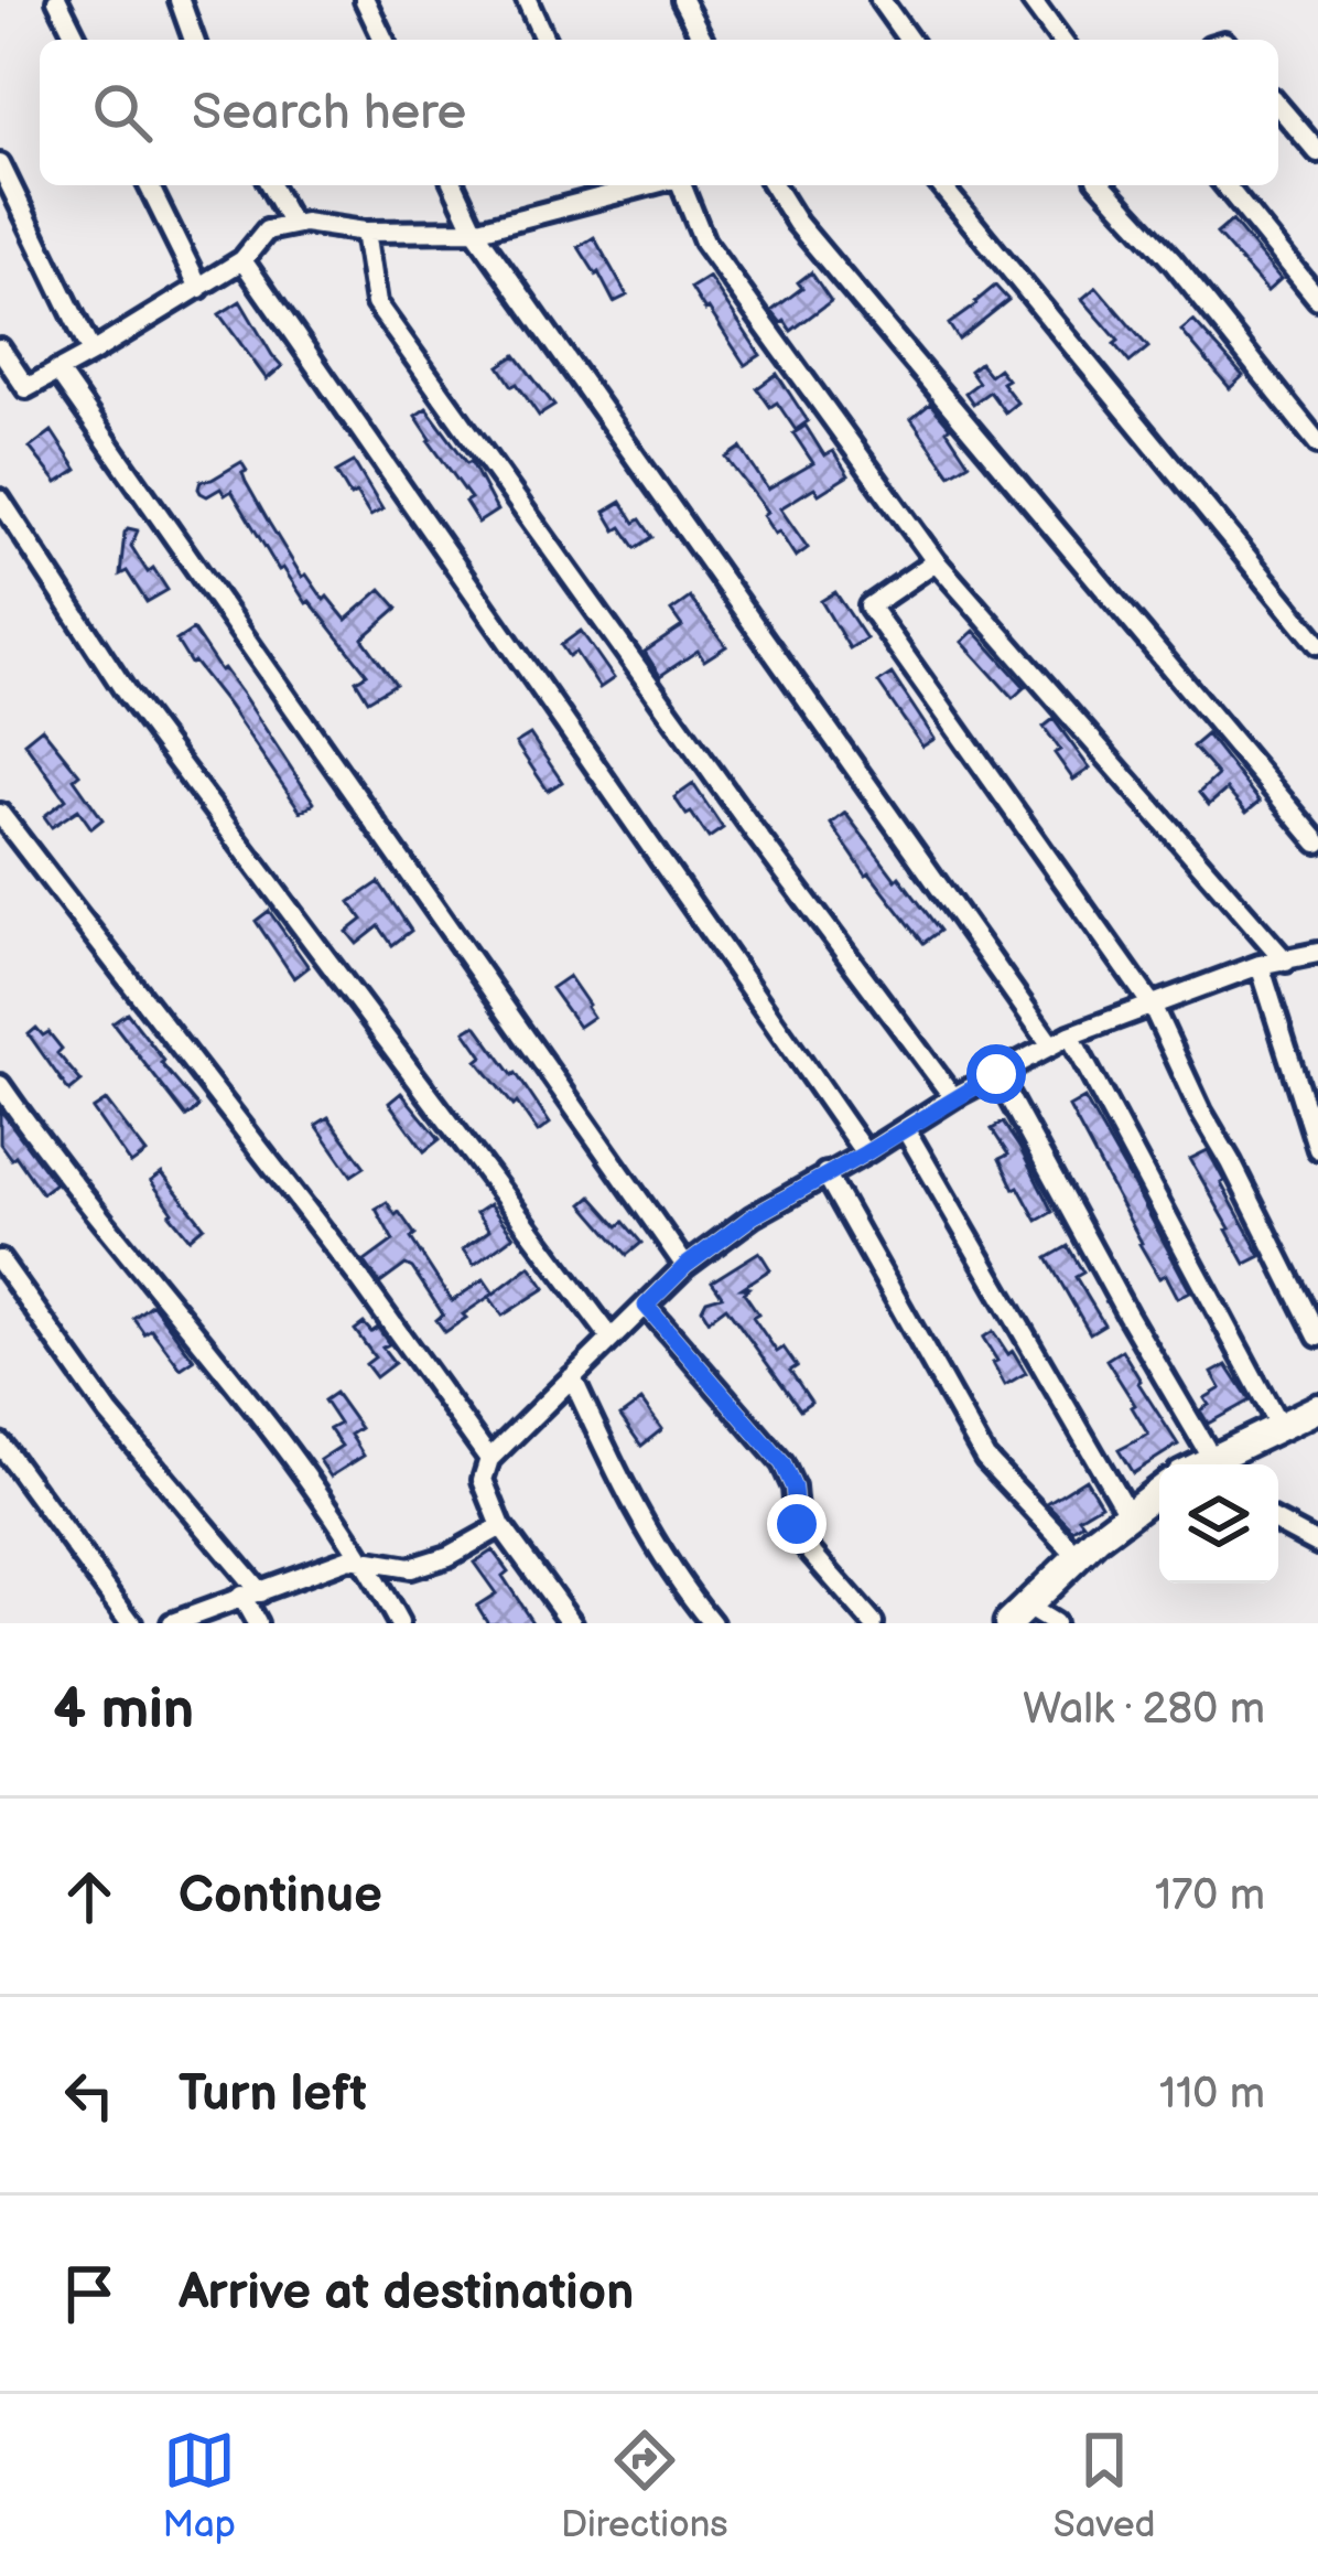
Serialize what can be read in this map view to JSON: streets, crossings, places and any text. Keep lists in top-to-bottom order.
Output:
{
  "page": {
    "search": "Search here",
    "heading": ["4 min", "Walk · 280 m"],
    "list": [
      ["Continue", "170 m"],
      ["Turn left", "110 m"],
      "Arrive at destination"
    ],
    "nav": ["Map", "Directions", "Saved"]
  }
}
